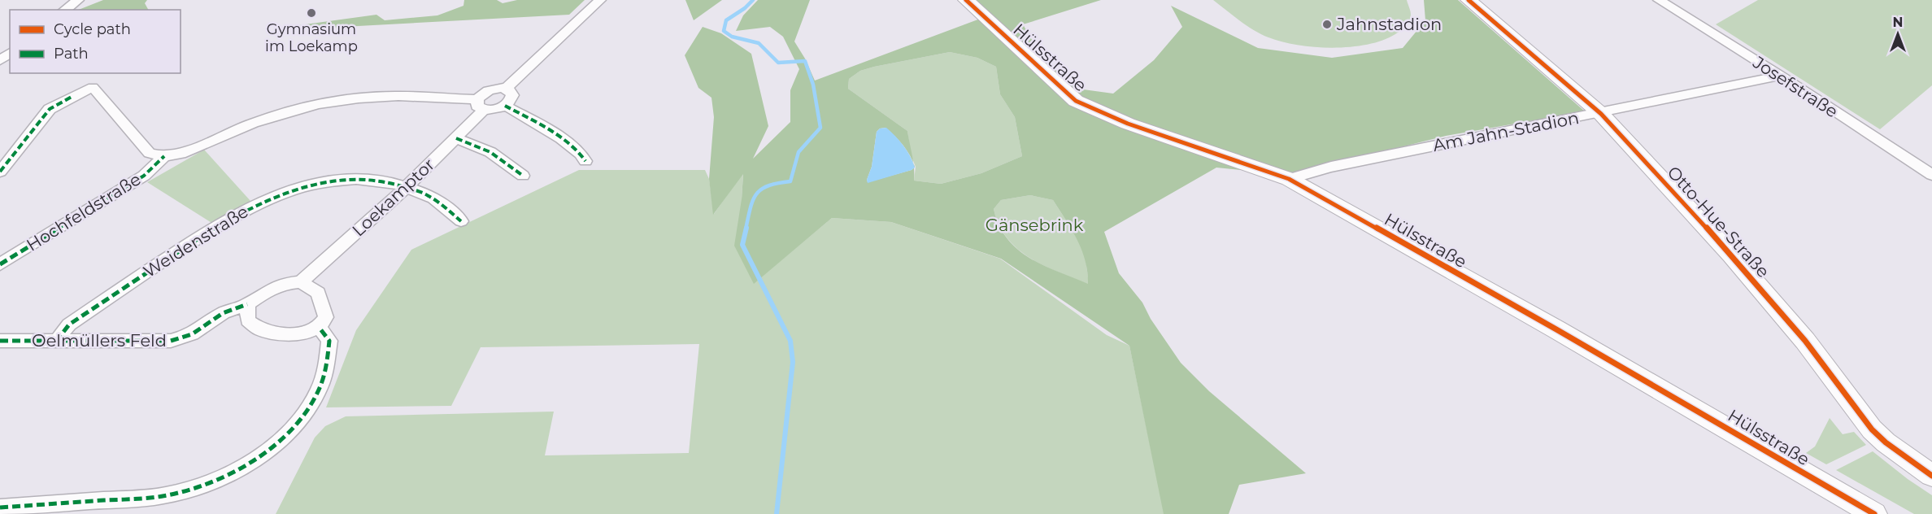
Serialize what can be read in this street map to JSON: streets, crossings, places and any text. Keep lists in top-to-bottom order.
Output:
{
  "streets": {
    "main road": ["Hülsstraße", "Otto-Hue-Straße"],
    "street": [
      "Josefstraße",
      "Am Jahn-Stadion",
      "Loekamptor",
      "Hochfeldstraße",
      "Weidenstraße",
      "Oelmüllers Feld"
    ]
  },
  "crossings": [
    ["Hülsstraße", "Am Jahn-Stadion"],
    ["Josefstraße", "Am Jahn-Stadion"],
    ["Am Jahn-Stadion", "Otto-Hue-Straße"],
    ["Loekamptor", "Weidenstraße"],
    ["Loekamptor", "Oelmüllers Feld"],
    ["Weidenstraße", "Oelmüllers Feld"]
  ],
  "parks": ["Gänsebrink"],
  "places": ["Gymnasium im Loekamp", "Jahnstadion"],
  "legend": ["Cycle path", "Path"],
  "north": "top"
}
